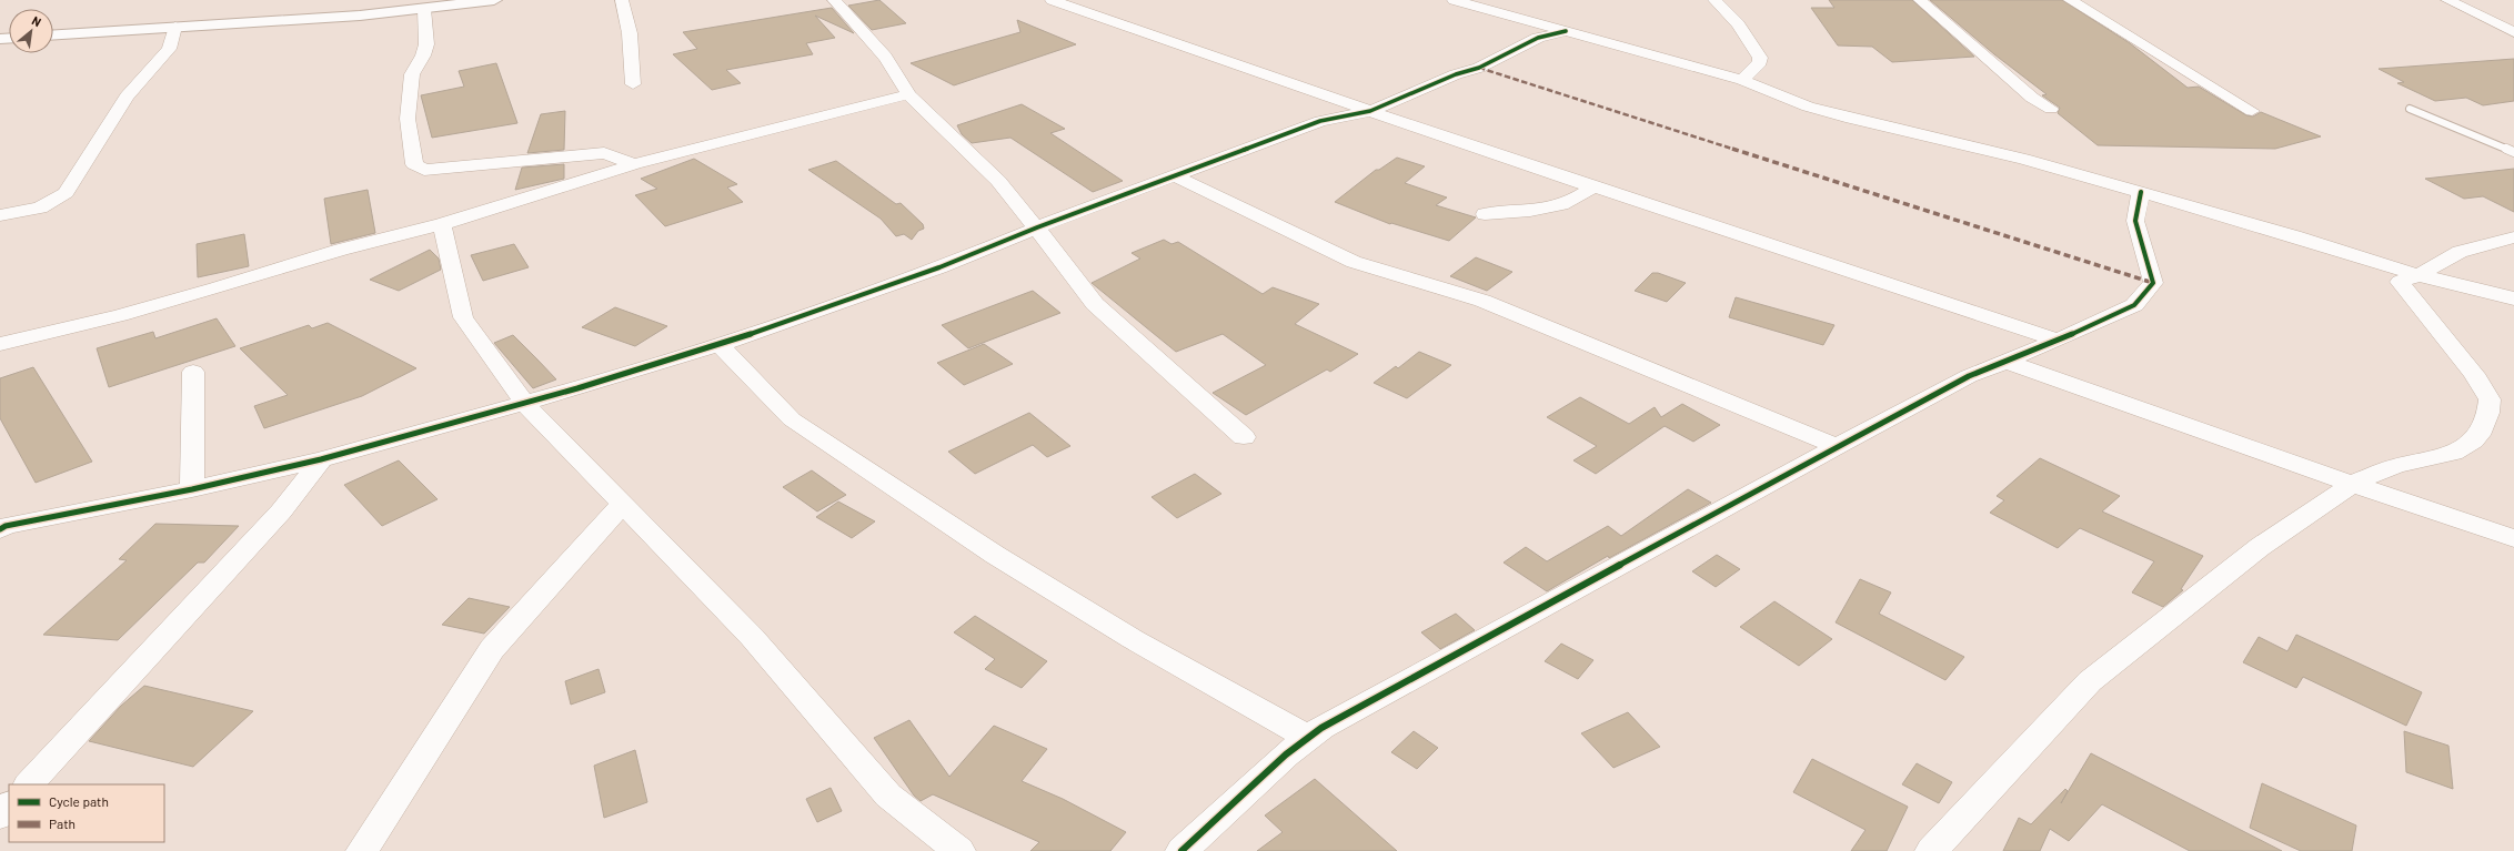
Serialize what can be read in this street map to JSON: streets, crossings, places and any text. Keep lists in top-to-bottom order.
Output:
{
  "legend": ["Cycle path", "Path"],
  "north": "top right"
}
